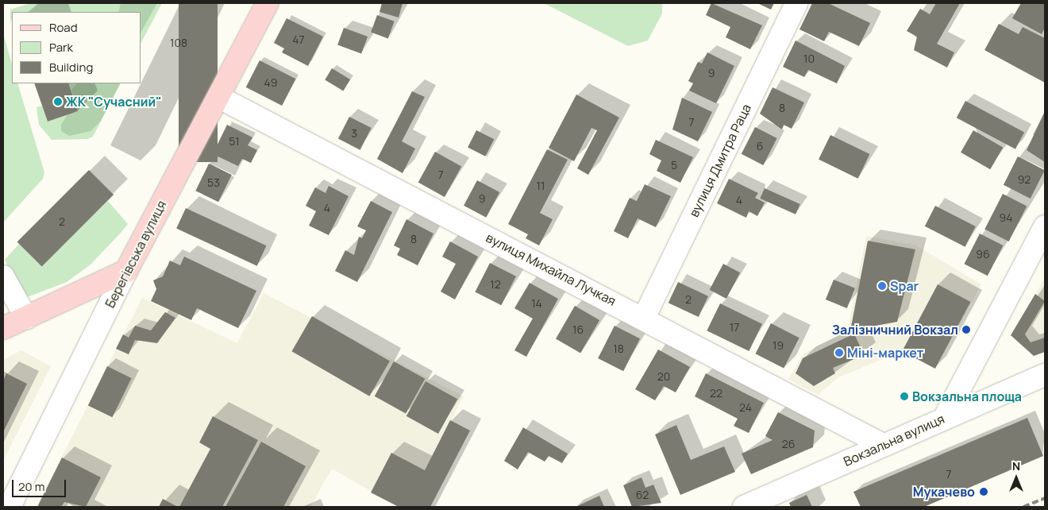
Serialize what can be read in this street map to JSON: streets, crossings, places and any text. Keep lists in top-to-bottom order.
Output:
{
  "streets": {
    "main road": ["Берегівська вулиця"],
    "street": ["вулиця Дмитра Раца", "вулиця Михайла Лучкая", "Вокзальна вулиця"]
  },
  "crossings": [
    ["вулиця Дмитра Раца", "вулиця Михайла Лучкая"],
    ["Берегівська вулиця", "вулиця Михайла Лучкая"],
    ["вулиця Михайла Лучкая", "Вокзальна вулиця"]
  ],
  "places": [
    "ЖК \"Сучасний\"",
    "Spar",
    "Залізничний Вокзал",
    "Міні-маркет",
    "Вокзальна площа",
    "Мукачево"
  ],
  "house_numbers": [
    "47",
    "108",
    "10",
    "9",
    "49",
    "8",
    "7",
    "3",
    "51",
    "6",
    "5",
    "7",
    "92",
    "53",
    "11",
    "9",
    "4",
    "4",
    "94",
    "2",
    "8",
    "96",
    "12",
    "2",
    "14",
    "17",
    "16",
    "19",
    "18",
    "20",
    "22",
    "24",
    "26",
    "7",
    "62"
  ],
  "legend": ["Road", "Park", "Building"],
  "scale_bar": "20 m",
  "north": "top"
}
